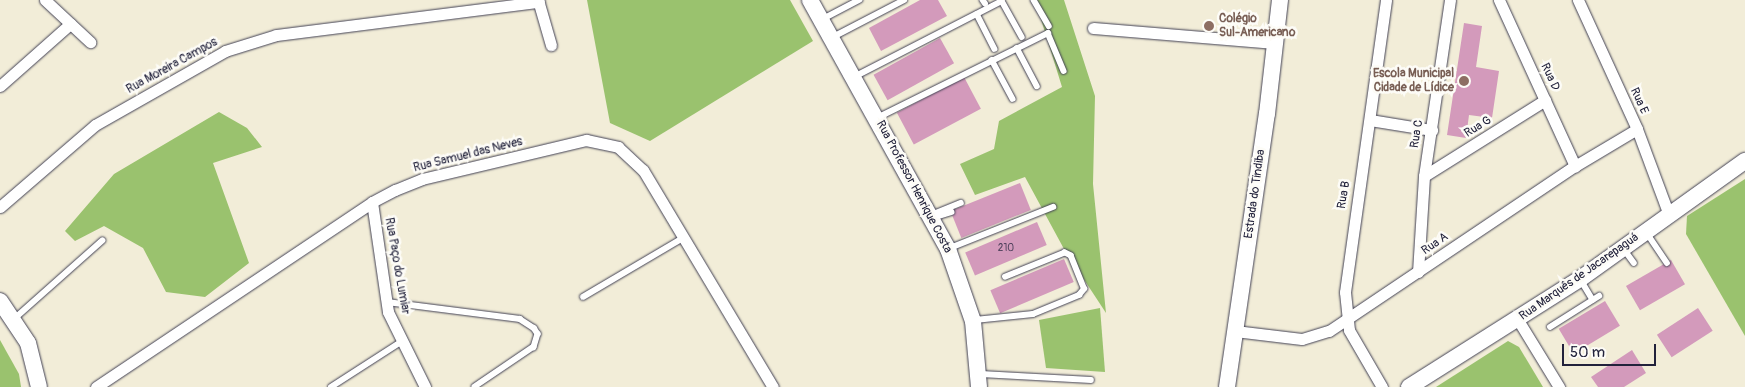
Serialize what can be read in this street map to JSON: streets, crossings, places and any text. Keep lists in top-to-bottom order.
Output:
{
  "streets": {
    "street": [
      "Rua Moreira Campos",
      "Rua D",
      "Rua E",
      "Rua G",
      "Rua C",
      "Rua Samuel das Neves",
      "Rua Professor Henrique Costa",
      "Estrada do Tindiba",
      "Rua B",
      "Rua A",
      "Rua Paço do Lumiar",
      "Rua Marquês de Jacarepaguá"
    ]
  },
  "crossings": [
    ["Rua D", "Rua G"],
    ["Rua D", "Rua A"],
    ["Rua E", "Rua A"],
    ["Rua E", "Rua Marquês de Jacarepaguá"],
    ["Rua G", "Rua C"],
    ["Rua C", "Rua A"],
    ["Rua Samuel das Neves", "Rua Paço do Lumiar"],
    ["Estrada do Tindiba", "Rua A"],
    ["Rua B", "Rua A"]
  ],
  "places": ["Colégio Sul-Americano", "Escola Municipal Cidade de Lídice"],
  "house_numbers": ["210"],
  "scale_bar": "50 m"
}
